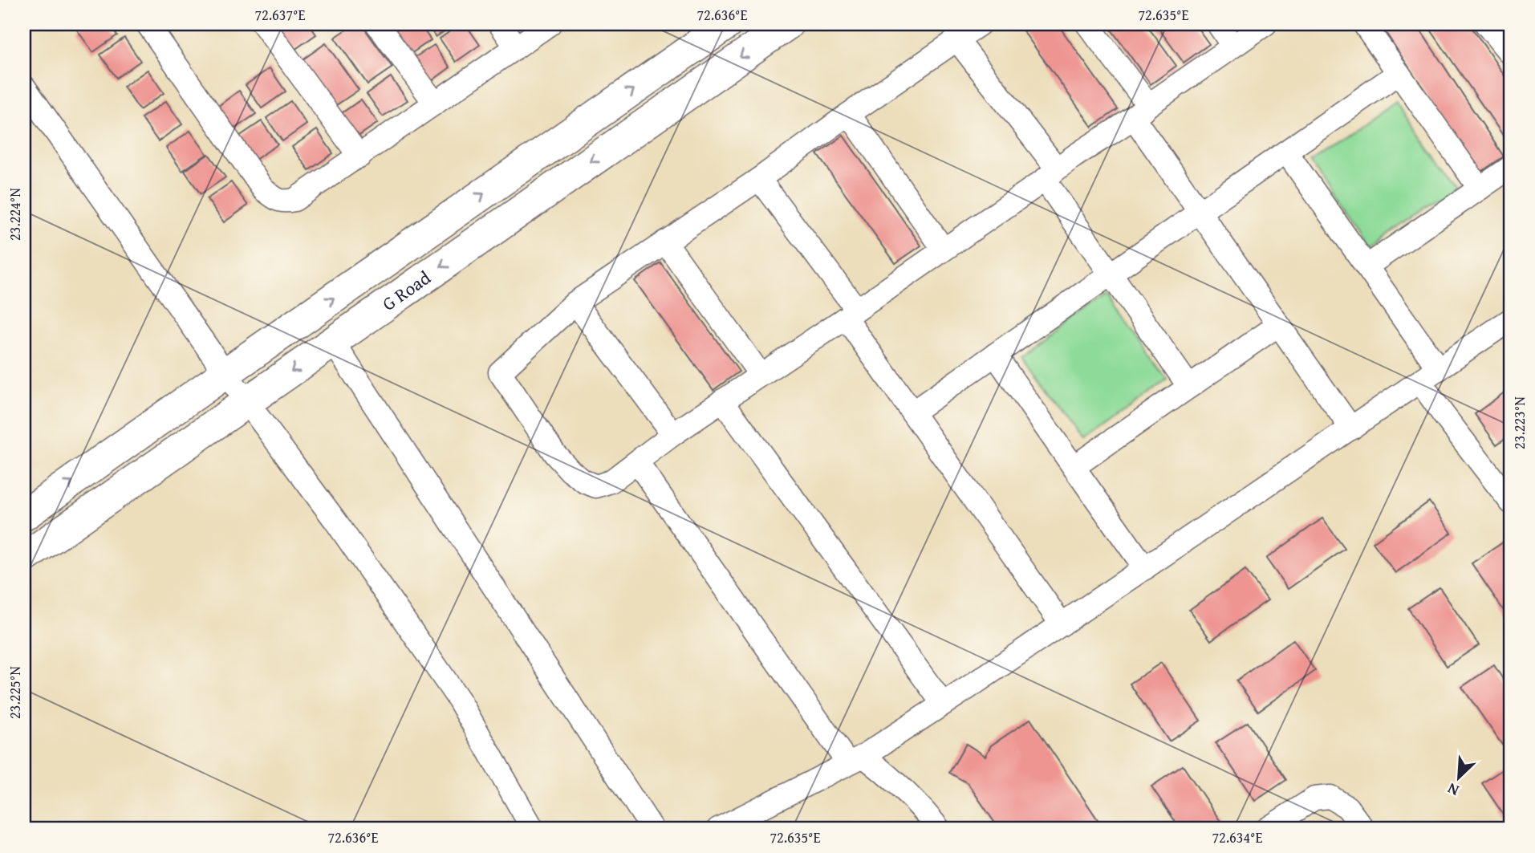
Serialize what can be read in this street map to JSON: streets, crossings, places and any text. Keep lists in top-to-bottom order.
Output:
{
  "streets": {
    "street": ["G Road"]
  },
  "north": "bottom left",
  "coordinates": [
    "72.637°E",
    "72.636°E",
    "72.635°E",
    "23.224°N",
    "23.223°N",
    "23.225°N",
    "72.634°E"
  ]
}
